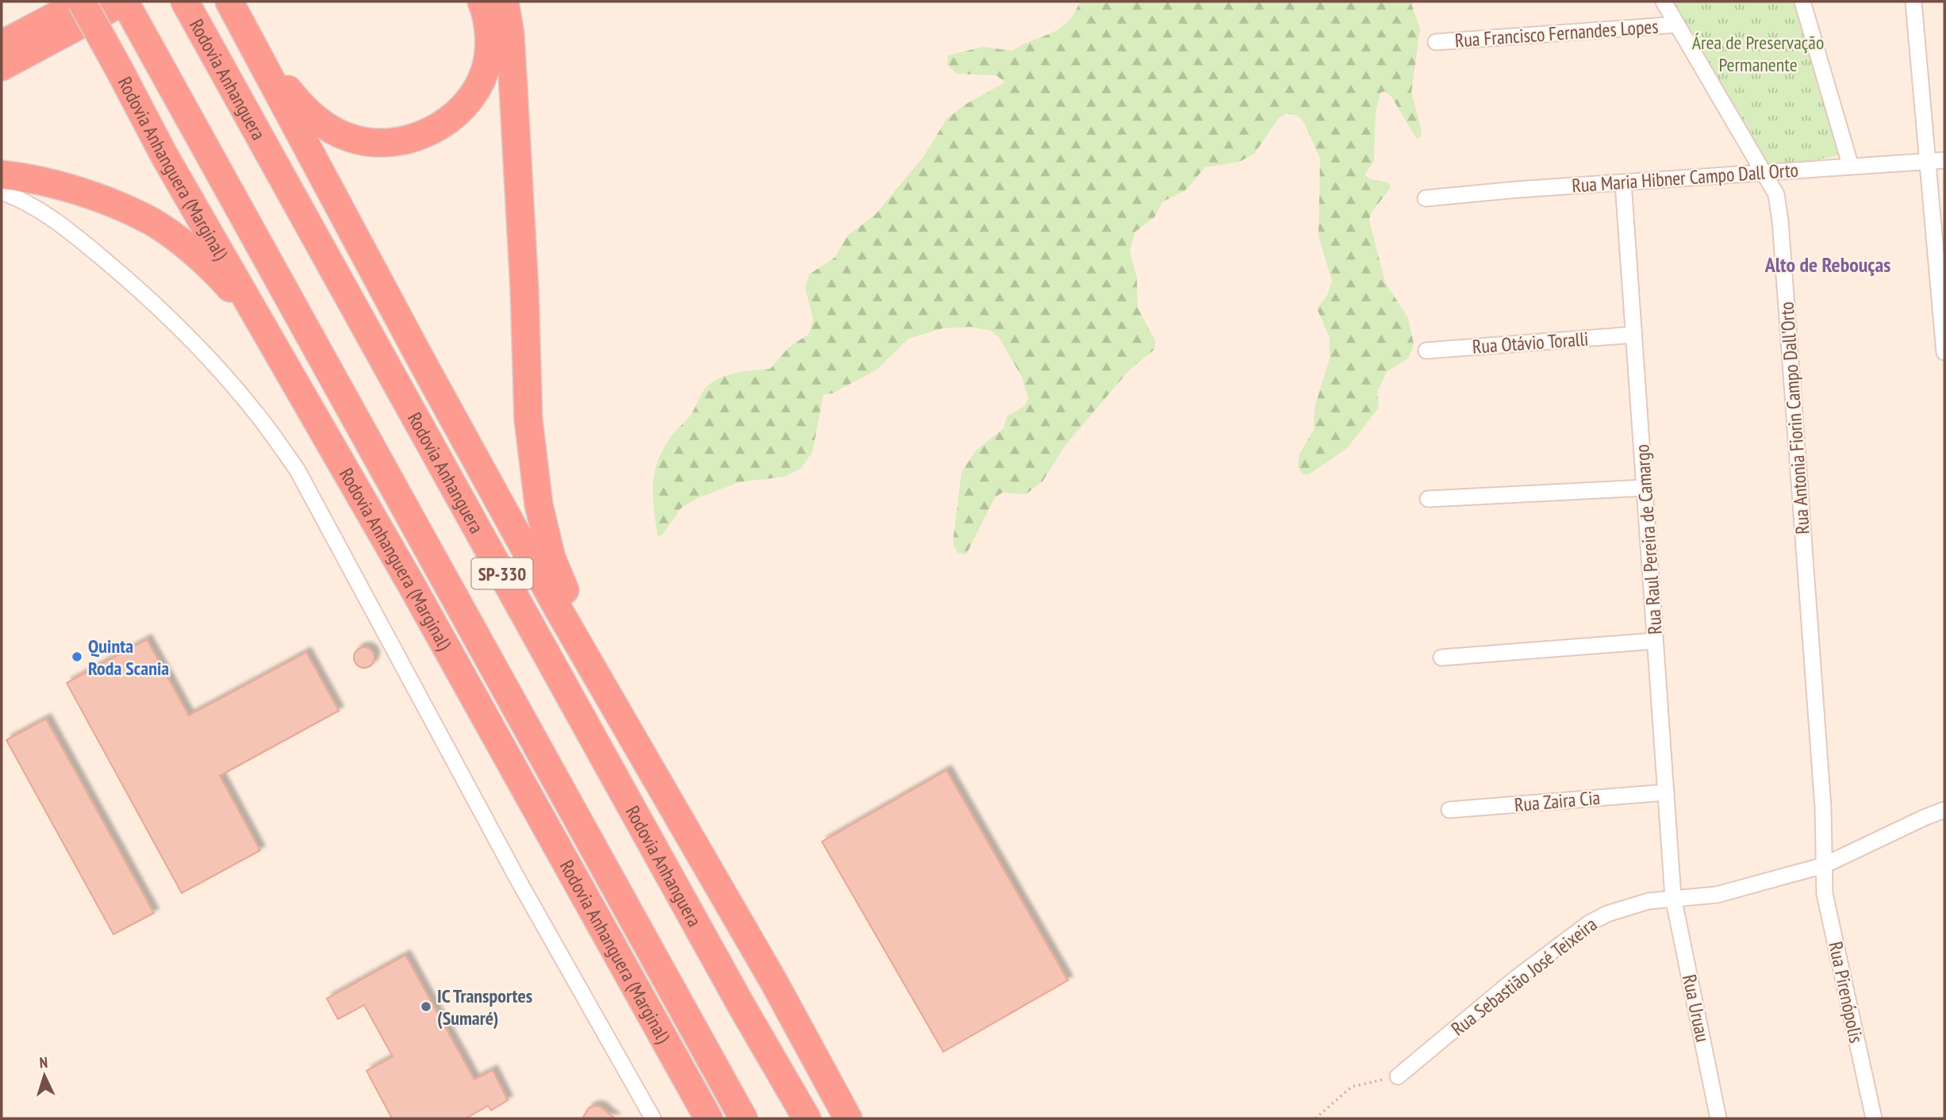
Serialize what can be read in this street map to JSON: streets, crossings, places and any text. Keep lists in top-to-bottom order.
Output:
{
  "streets": {
    "highway": ["Rodovia Anhanguera", "Rodovia Anhanguera (Marginal)", "SP-330"],
    "street": [
      "Rua Francisco Fernandes Lopes",
      "Rua Maria Hibner Campo Dall Orto",
      "Rua Otávio Toralli",
      "Rua Antonia Fiorin Campo Dall'Orto",
      "Rua Raul Pereira de Camargo",
      "Rua Zaira Cia",
      "Rua Sebastião José Teixeira",
      "Rua Pirenópolis",
      "Rua Uruau"
    ]
  },
  "crossings": [
    ["Rua Francisco Fernandes Lopes", "Rua Antonia Fiorin Campo Dall'Orto"],
    ["Rua Maria Hibner Campo Dall Orto", "Rua Antonia Fiorin Campo Dall'Orto"],
    ["Rua Maria Hibner Campo Dall Orto", "Rua Raul Pereira de Camargo"],
    ["Rua Otávio Toralli", "Rua Raul Pereira de Camargo"],
    ["Rua Antonia Fiorin Campo Dall'Orto", "Rua Sebastião José Teixeira"],
    ["Rua Antonia Fiorin Campo Dall'Orto", "Rua Pirenópolis"],
    ["Rua Raul Pereira de Camargo", "Rua Zaira Cia"],
    ["Rua Raul Pereira de Camargo", "Rua Sebastião José Teixeira"],
    ["Rua Raul Pereira de Camargo", "Rua Uruau"],
    ["Rua Sebastião José Teixeira", "Rua Pirenópolis"],
    ["Rua Sebastião José Teixeira", "Rua Uruau"]
  ],
  "districts": ["Alto de Rebouças"],
  "parks": ["Área de Preservação Permanente"],
  "places": ["Quinta Roda Scania", "IC Transportes (Sumaré)"],
  "north": "top"
}
